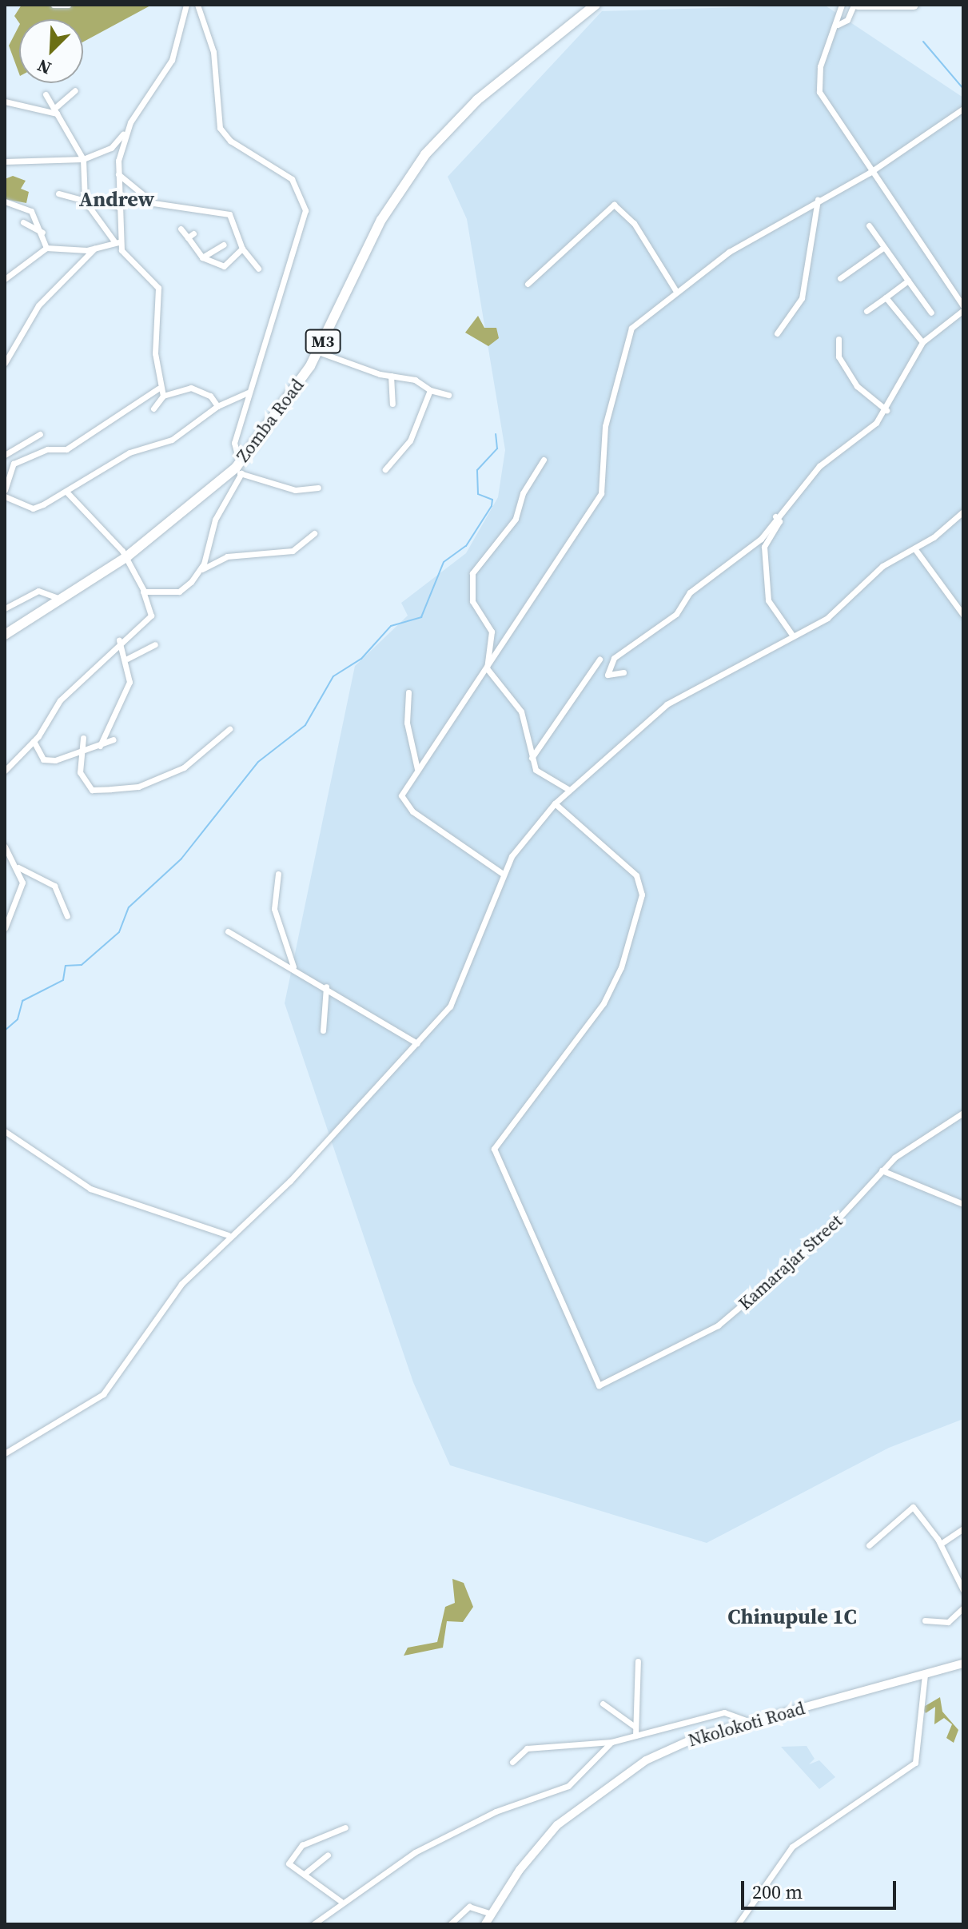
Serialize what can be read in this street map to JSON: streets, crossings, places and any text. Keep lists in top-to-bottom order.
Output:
{
  "streets": {
    "highway": ["M3", "Zomba Road"],
    "main road": ["Nkolokoti Road"],
    "street": ["Kamarajar Street"]
  },
  "districts": ["Andrew", "Chinupule 1C"],
  "scale_bar": "200 m",
  "north": "bottom left"
}
